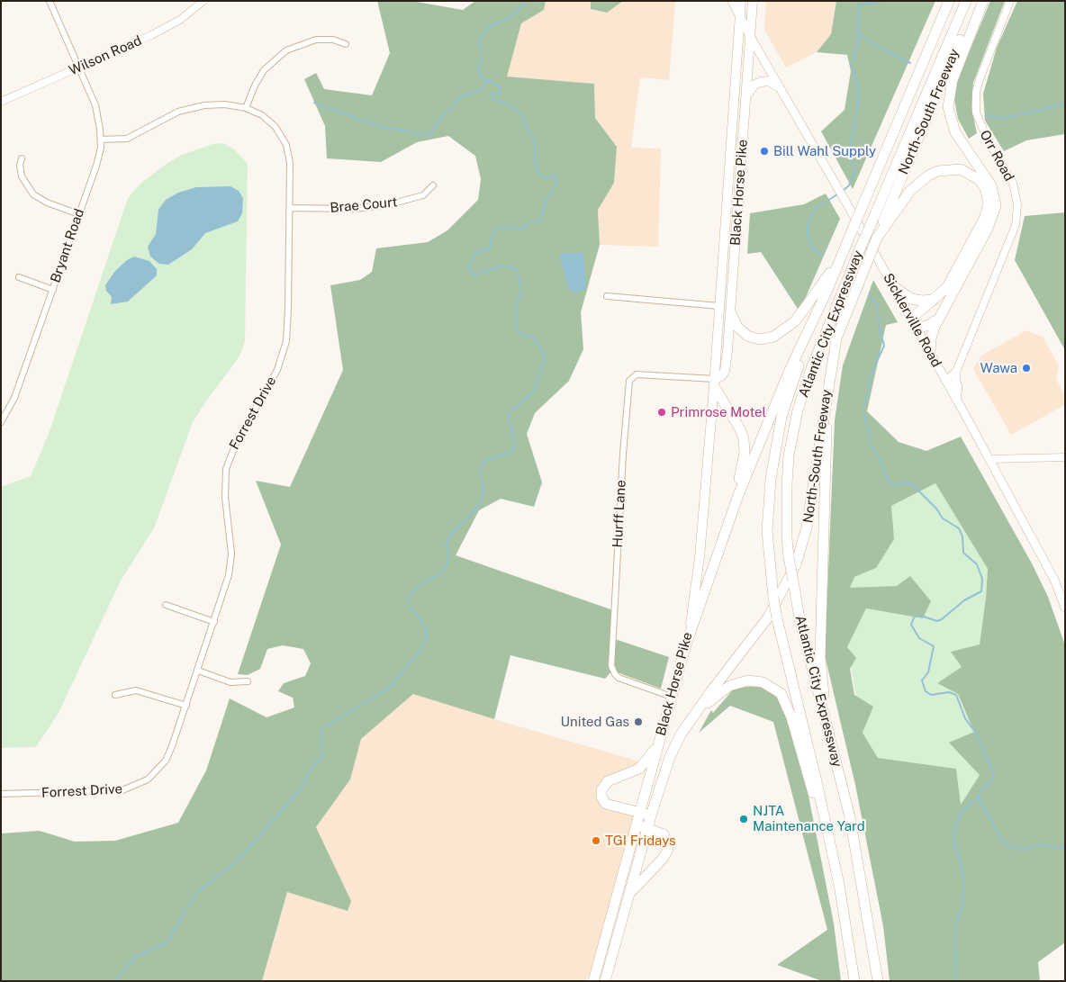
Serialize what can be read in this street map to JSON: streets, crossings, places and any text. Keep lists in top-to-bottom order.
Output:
{
  "streets": {
    "highway": ["North-South Freeway", "Black Horse Pike", "Atlantic City Expressway"],
    "main road": ["Sicklerville Road"],
    "street": [
      "Wilson Road",
      "Orr Road",
      "Brae Court",
      "Bryant Road",
      "Forrest Drive",
      "Hurff Lane"
    ]
  },
  "crossings": [
    ["Wilson Road", "Bryant Road"],
    ["North-South Freeway", "Black Horse Pike"],
    ["North-South Freeway", "Atlantic City Expressway"],
    ["Orr Road", "Sicklerville Road"],
    ["Black Horse Pike", "Sicklerville Road"],
    ["Black Horse Pike", "Hurff Lane"],
    ["Brae Court", "Forrest Drive"],
    ["Bryant Road", "Forrest Drive"]
  ],
  "places": [
    "Bill Wahl Supply",
    "Wawa",
    "Primrose Motel",
    "United Gas",
    "NJTA Maintenance Yard",
    "TGI Fridays"
  ]
}
